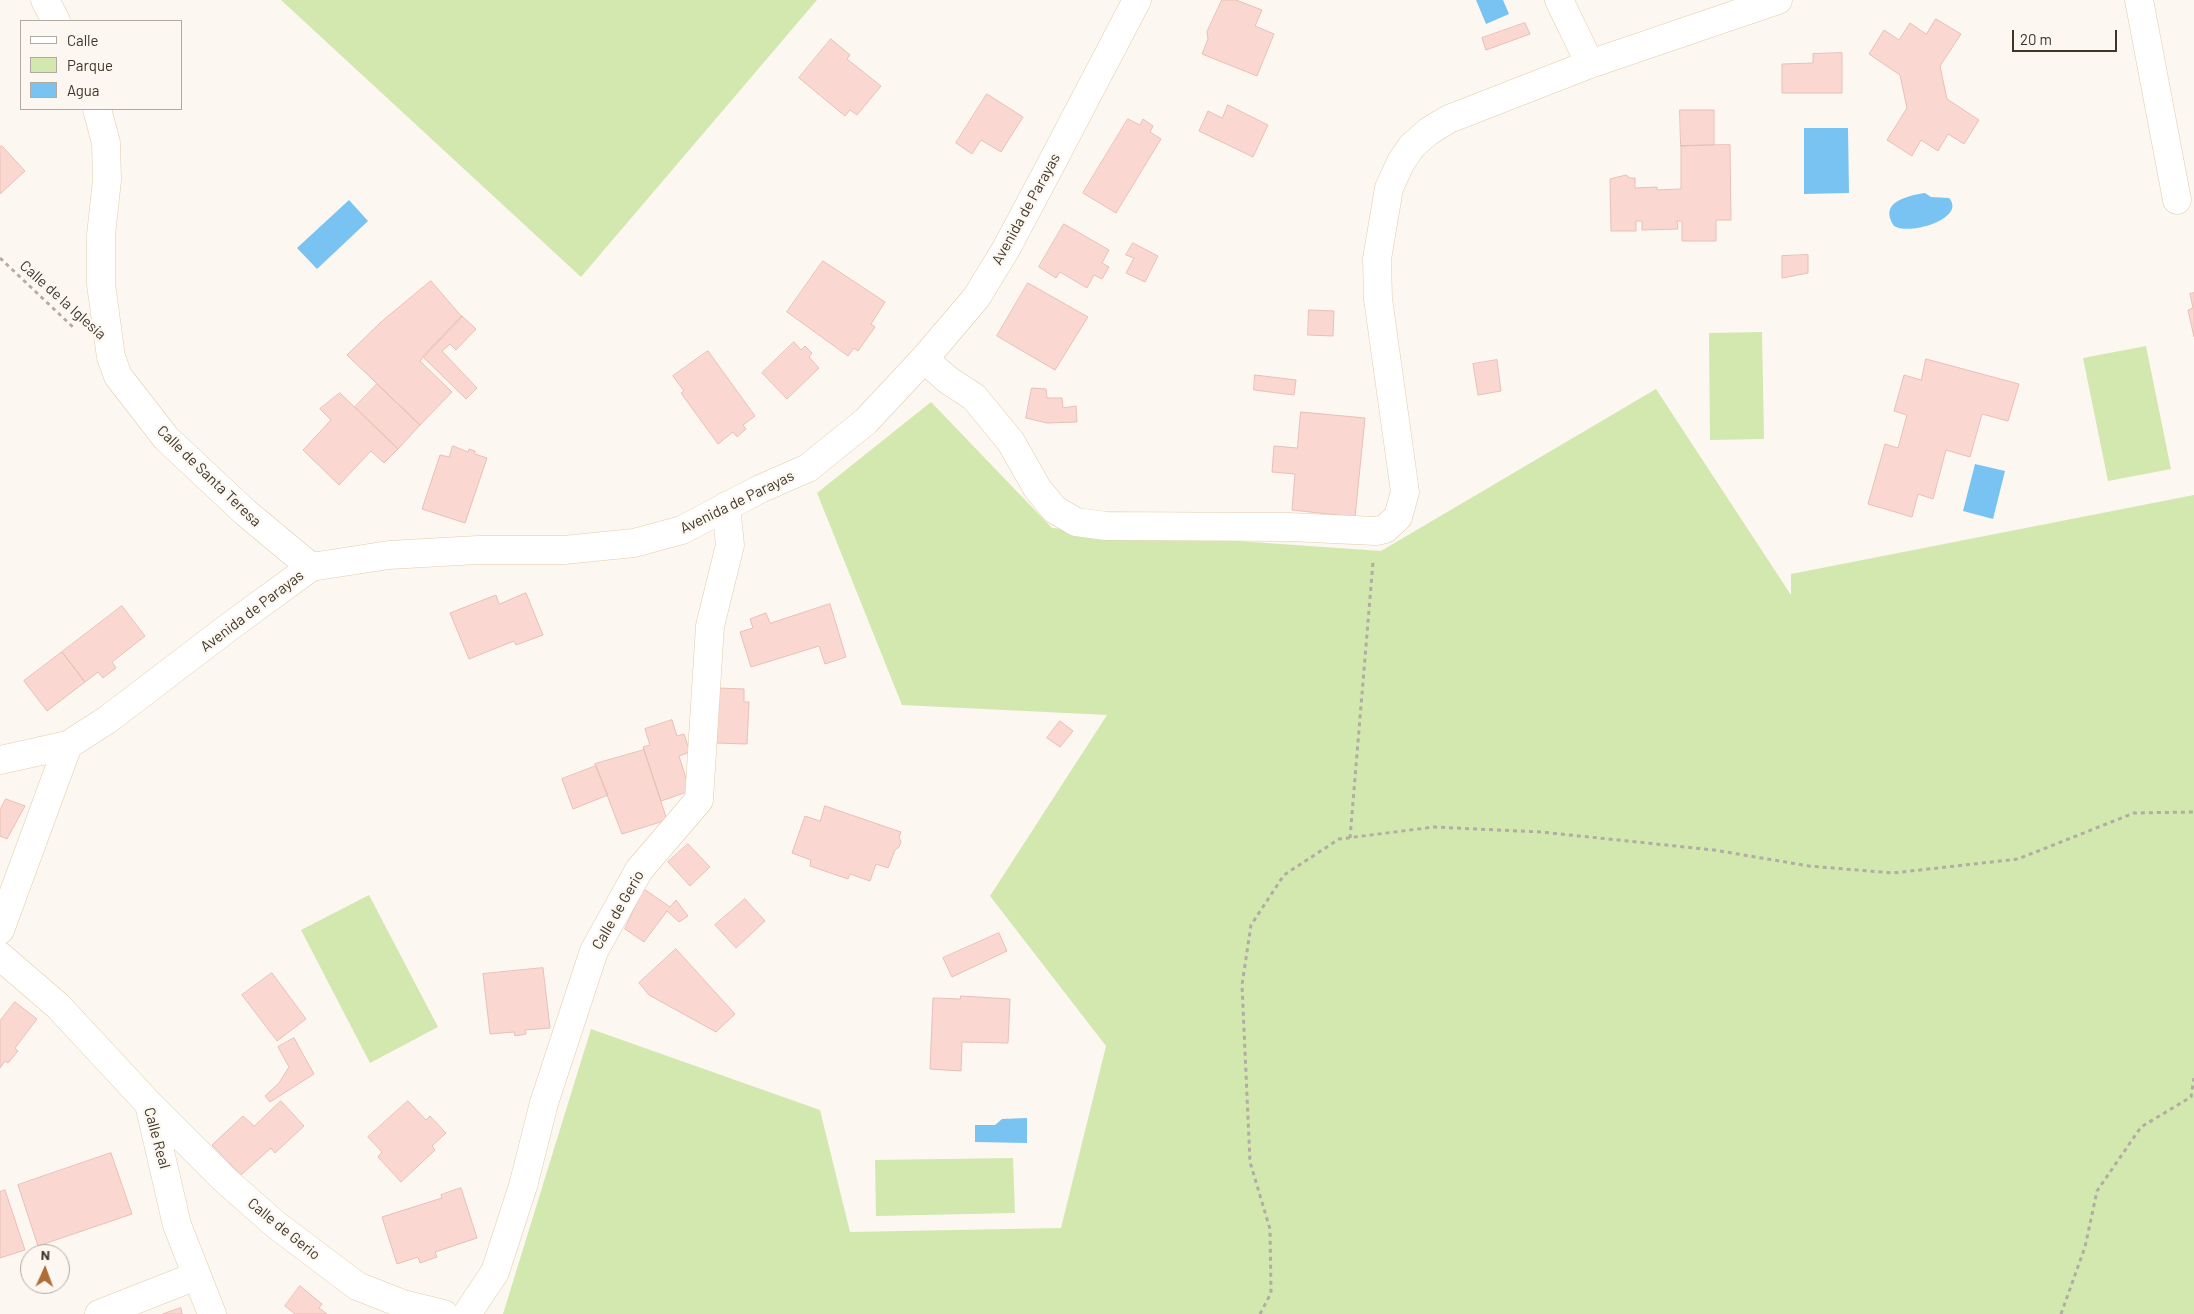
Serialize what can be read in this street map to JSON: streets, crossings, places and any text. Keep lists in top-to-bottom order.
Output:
{
  "streets": {
    "street": [
      "Avenida de Parayas",
      "Calle de Santa Teresa",
      "Calle de Gerio",
      "Calle Real"
    ],
    "path": ["Calle de la Iglesia"]
  },
  "crossings": [
    ["Avenida de Parayas", "Calle de Santa Teresa"],
    ["Avenida de Parayas", "Calle de Gerio"],
    ["Calle de la Iglesia", "Calle de Santa Teresa"],
    ["Calle de Gerio", "Calle Real"]
  ],
  "legend": ["Calle", "Parque", "Agua"],
  "scale_bar": "20 m",
  "north": "top"
}
